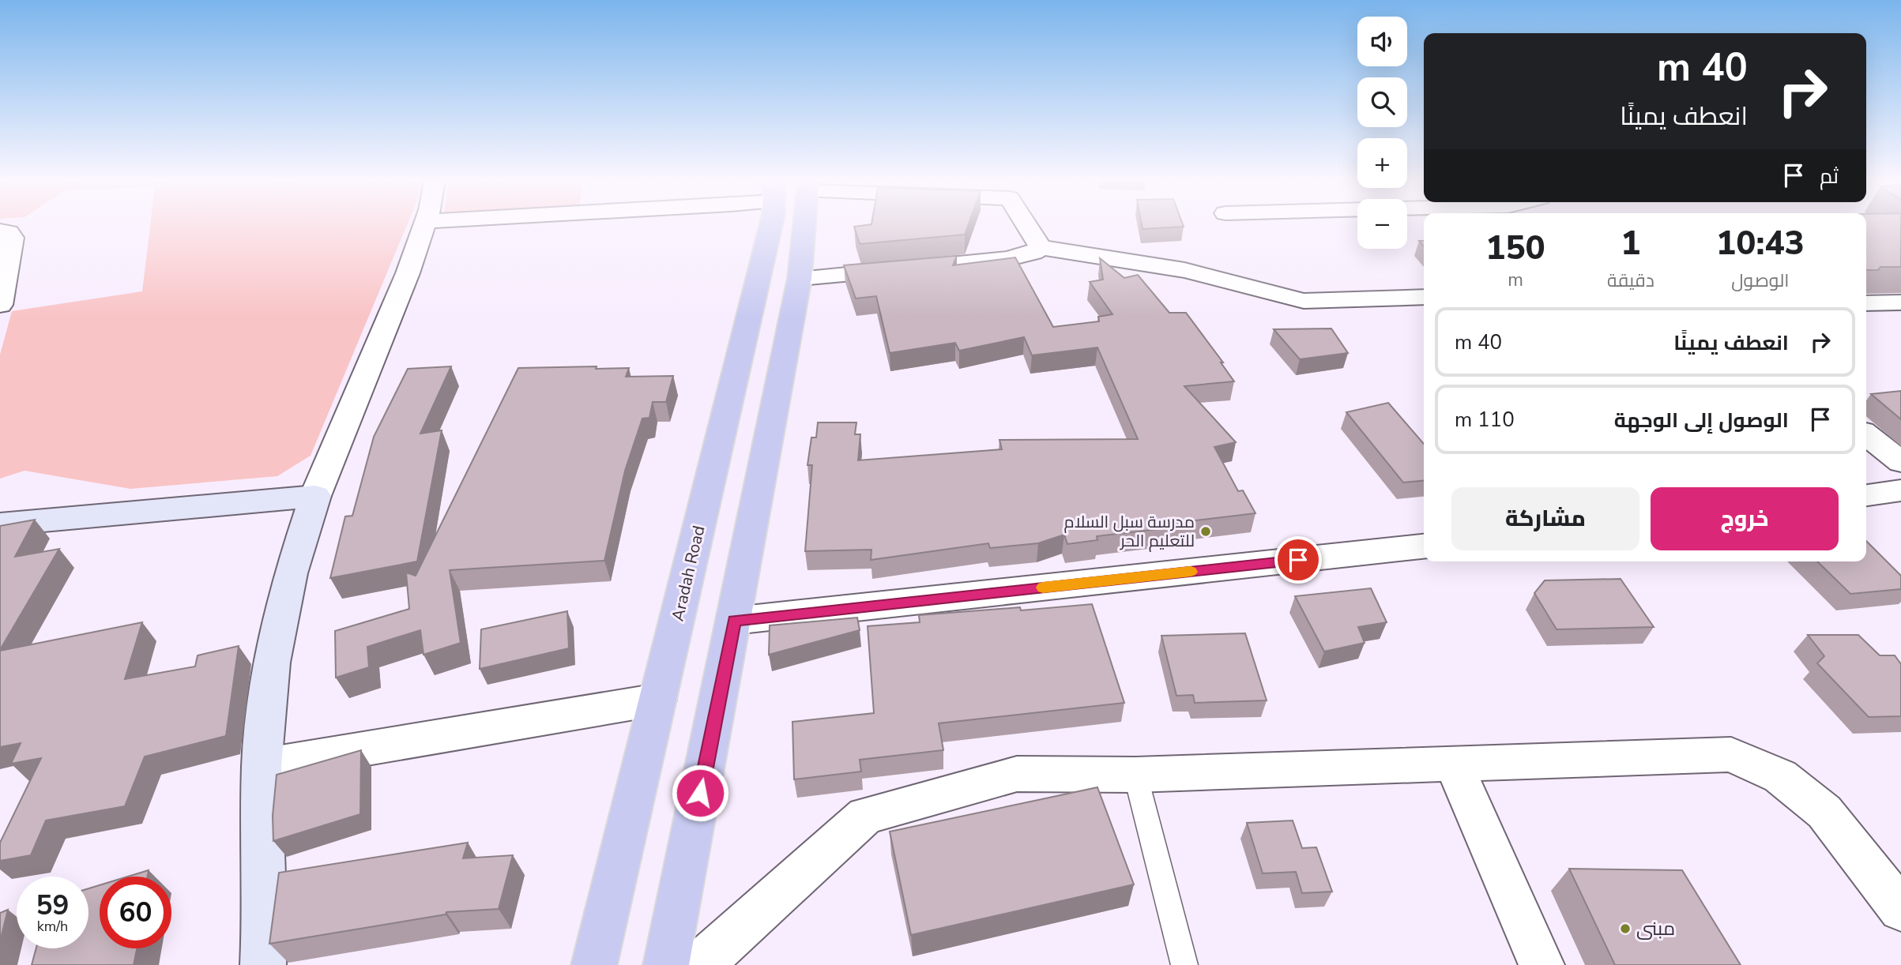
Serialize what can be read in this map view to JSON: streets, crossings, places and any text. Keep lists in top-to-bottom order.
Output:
{
  "streets": {
    "main road": ["Aradah Road"]
  },
  "places": ["مدرسة سبل السلام للتعليم الحر", "مبنى"],
  "page": {
    "map_buttons": ["+", "−"],
    "turn": ["40 m", "انعطف يمينًا"],
    "then": "ثم",
    "eta": [
      "10:43",
      "الوصول",
      "1",
      "دقيقة",
      "150",
      "m"
    ],
    "list": [
      {
        "name": "انعطف يمينًا",
        "value": "40 m"
      },
      {
        "name": "الوصول إلى الوجهة",
        "value": "110 m"
      }
    ],
    "buttons": ["خروج", "مشاركة"],
    "speed": "59 km/h",
    "limit": "60"
  }
}
